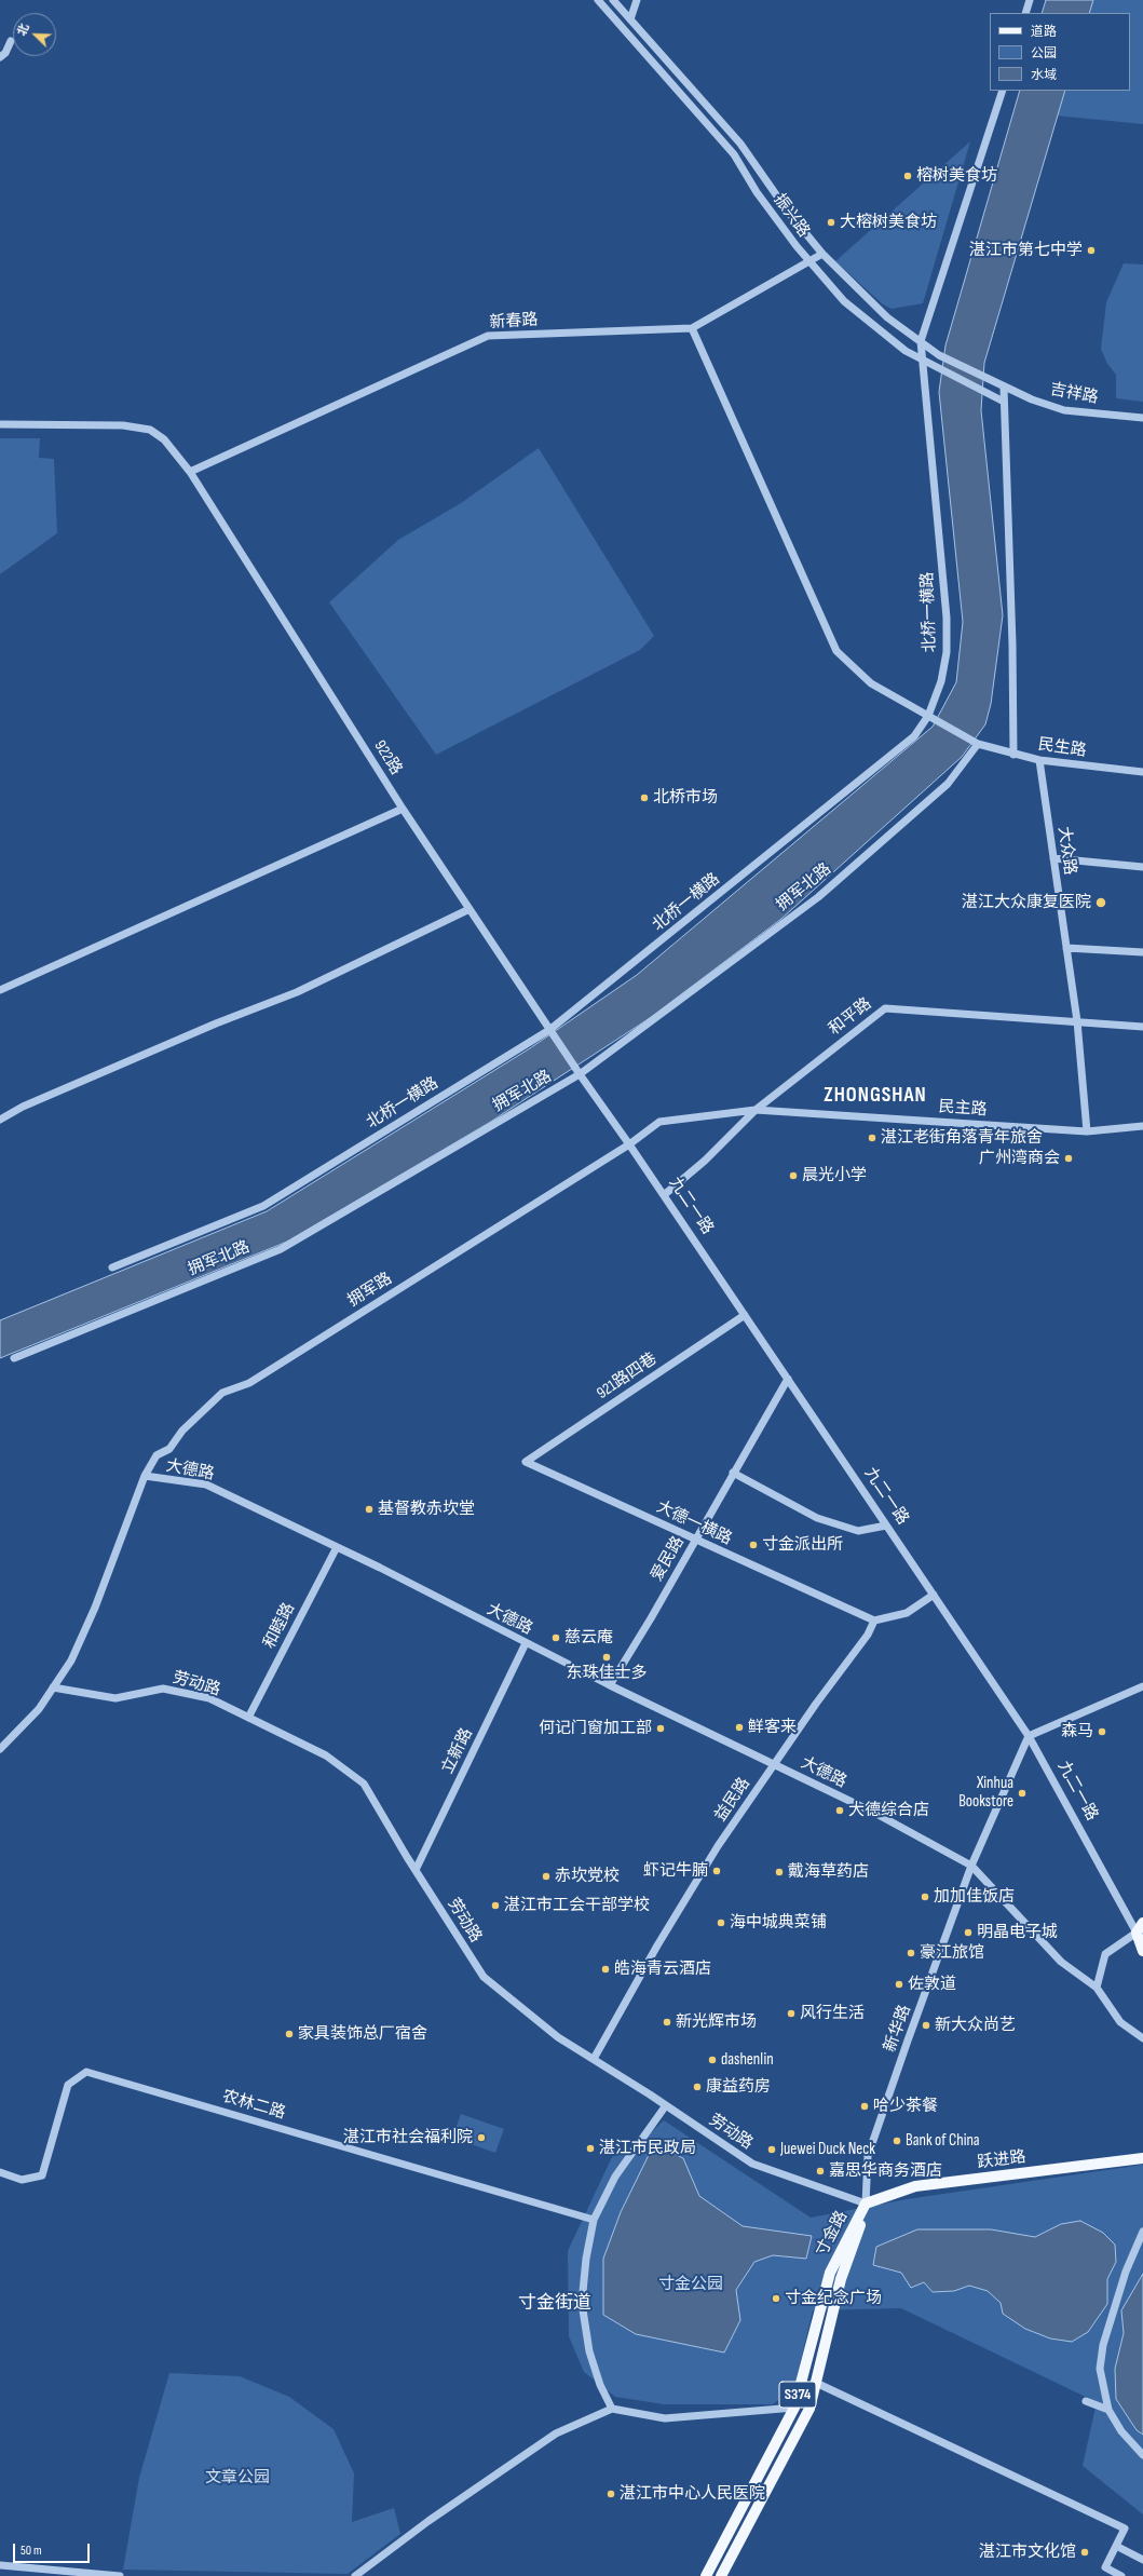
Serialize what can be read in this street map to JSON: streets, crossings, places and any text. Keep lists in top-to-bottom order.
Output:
{
  "streets": {
    "main road": [
      "九二一路",
      "跃进路",
      "寸金路",
      "S374"
    ],
    "street": [
      "振兴路",
      "新春路",
      "吉祥路",
      "北桥一横路",
      "民生路",
      "922路",
      "大众路",
      "拥军北路",
      "和平路",
      "民主路",
      "拥军路",
      "921路四巷",
      "大德路",
      "大德一横路",
      "爱民路",
      "和睦路",
      "劳动路",
      "立新路",
      "益民路",
      "新华路",
      "农林二路"
    ]
  },
  "crossings": [
    ["振兴路", "新春路"],
    ["振兴路", "吉祥路"],
    ["振兴路", "北桥一横路"],
    ["新春路", "民生路"],
    ["新春路", "922路"],
    ["北桥一横路", "民生路"],
    ["北桥一横路", "922路"],
    ["民生路", "大众路"],
    ["民生路", "拥军北路"],
    ["922路", "拥军北路"],
    ["922路", "九二一路"],
    ["大众路", "和平路"],
    ["大众路", "民主路"],
    ["拥军北路", "九二一路"],
    ["和平路", "民主路"],
    ["和平路", "九二一路"],
    ["九二一路", "拥军路"],
    ["九二一路", "921路四巷"],
    ["九二一路", "爱民路"],
    ["九二一路", "新华路"],
    ["拥军路", "大德路"],
    ["拥军路", "劳动路"],
    ["921路四巷", "大德一横路"],
    ["大德路", "爱民路"],
    ["大德路", "和睦路"],
    ["大德路", "立新路"],
    ["大德路", "益民路"],
    ["大德路", "新华路"],
    ["大德一横路", "爱民路"],
    ["大德一横路", "益民路"],
    ["和睦路", "劳动路"],
    ["劳动路", "立新路"],
    ["劳动路", "益民路"],
    ["劳动路", "新华路"],
    ["劳动路", "跃进路"],
    ["劳动路", "寸金路"],
    ["新华路", "跃进路"],
    ["新华路", "寸金路"],
    ["跃进路", "寸金路"]
  ],
  "districts": ["ZHONGSHAN", "寸金街道"],
  "parks": ["寸金公园", "文章公园"],
  "places": [
    "榕树美食坊",
    "大榕树美食坊",
    "湛江市第七中学",
    "北桥市场",
    "湛江大众康复医院",
    "湛江老街角落青年旅舍",
    "广州湾商会",
    "晨光小学",
    "基督教赤坎堂",
    "寸金派出所",
    "慈云庵",
    "东珠佳士多",
    "鲜客来",
    "何记门窗加工部",
    "森马",
    "Xinhua Bookstore",
    "大德综合店",
    "虾记牛腩",
    "戴海草药店",
    "赤坎党校",
    "加加佳饭店",
    "湛江市工会干部学校",
    "海中城典菜铺",
    "明晶电子城",
    "豪江旅馆",
    "皓海青云酒店",
    "佐敦道",
    "风行生活",
    "新光辉市场",
    "新大众尚艺",
    "家具装饰总厂宿舍",
    "dashenlin",
    "康益药房",
    "哈少茶餐",
    "湛江市社会福利院",
    "Bank of China",
    "湛江市民政局",
    "Juewei Duck Neck",
    "嘉思华商务酒店",
    "寸金纪念广场",
    "湛江市中心人民医院",
    "湛江市文化馆"
  ],
  "legend": ["道路", "公园", "水域"],
  "scale_bar": "50 m",
  "north": "top left"
}
